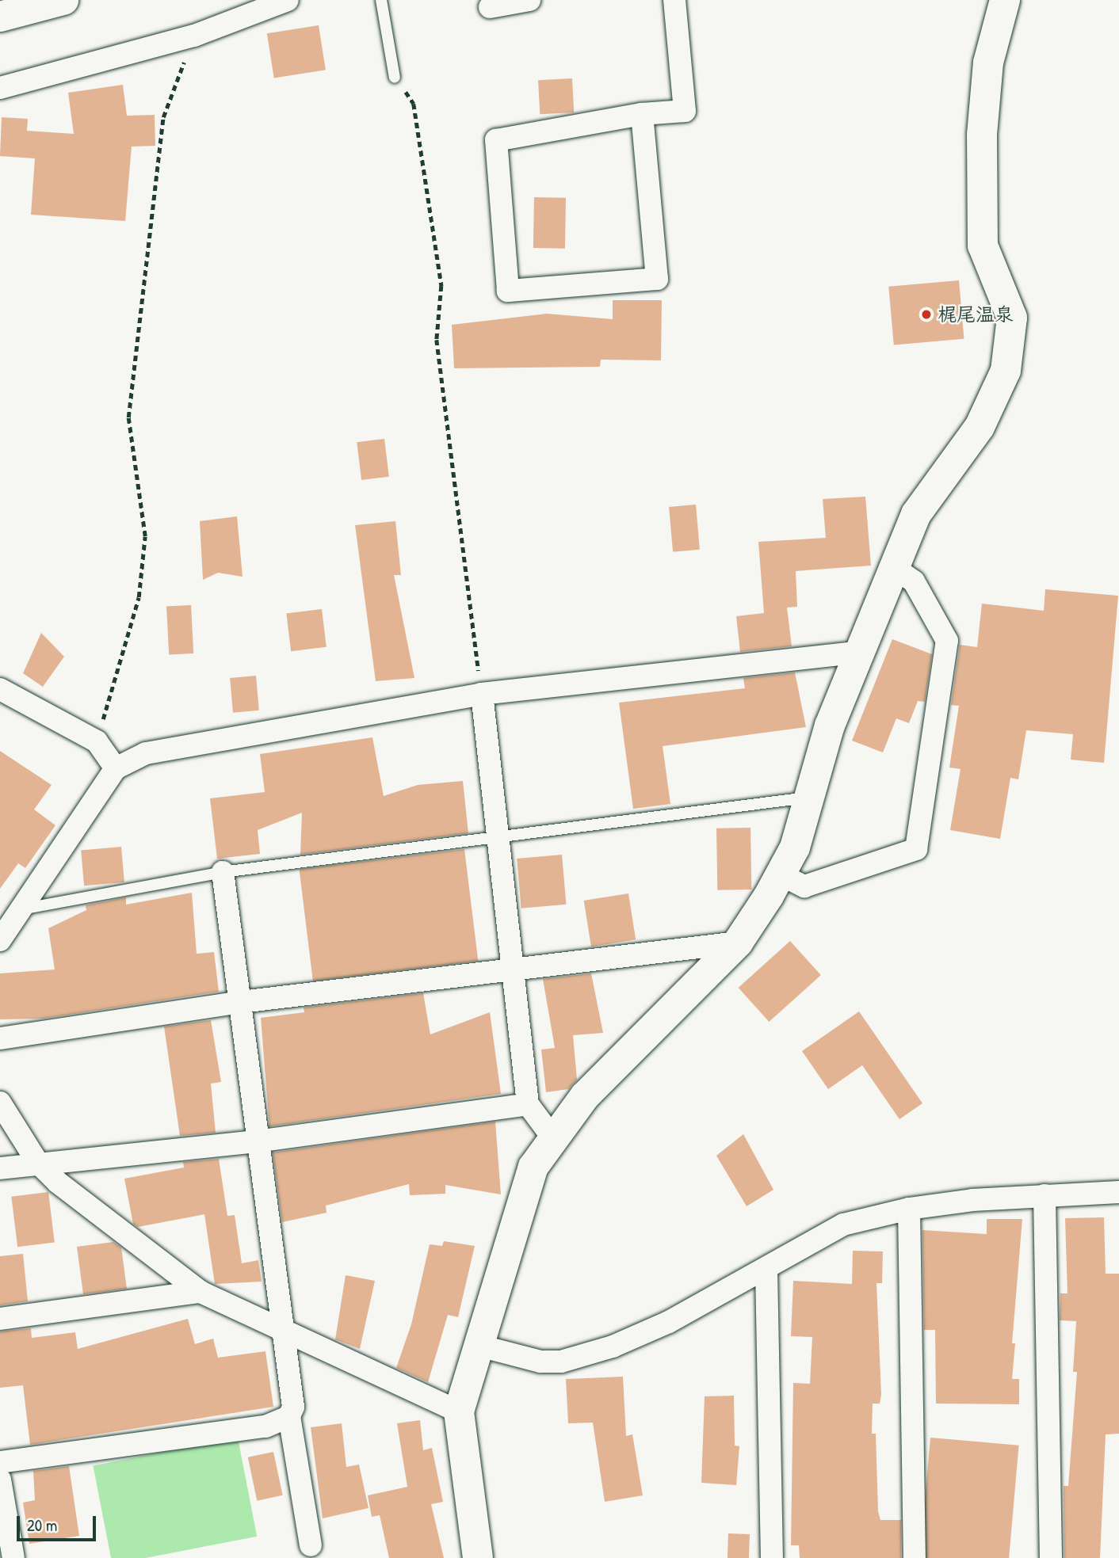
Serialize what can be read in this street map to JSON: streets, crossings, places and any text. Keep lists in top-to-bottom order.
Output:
{
  "places": ["梶尾温泉"],
  "scale_bar": "20 m"
}
